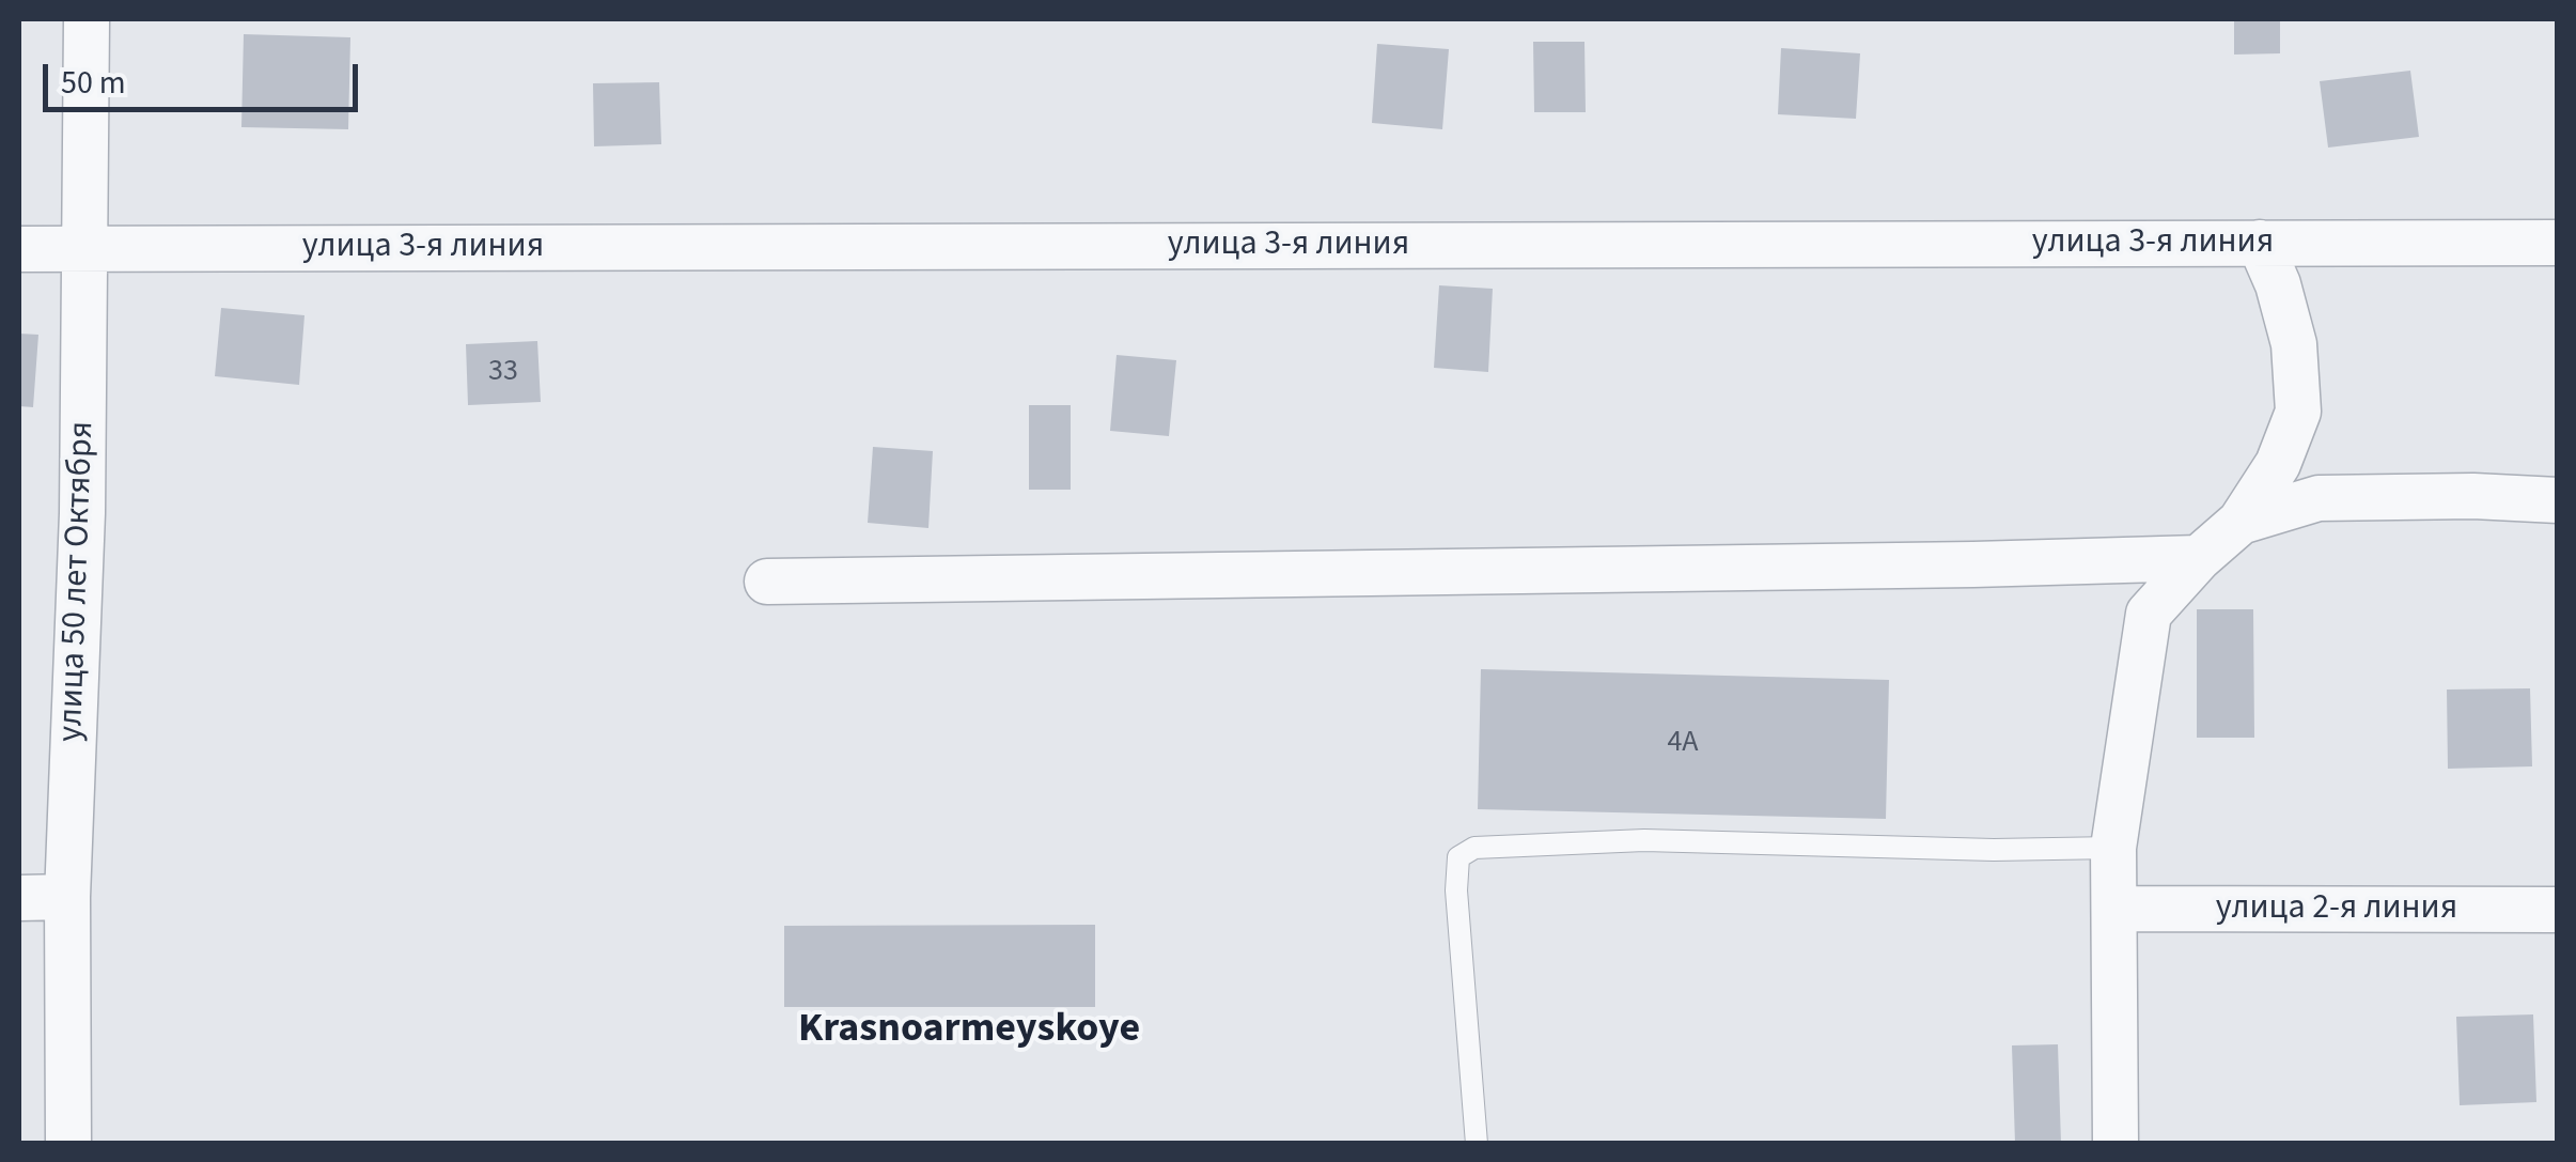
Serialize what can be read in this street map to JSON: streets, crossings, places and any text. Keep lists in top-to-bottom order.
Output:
{
  "streets": {
    "street": ["улица 3-я линия", "улица 50 лет Октября", "улица 2-я линия"]
  },
  "crossings": [
    ["улица 3-я линия", "улица 50 лет Октября"]
  ],
  "districts": ["Krasnoarmeyskoye"],
  "house_numbers": ["33", "4А"],
  "scale_bar": "50 m"
}
